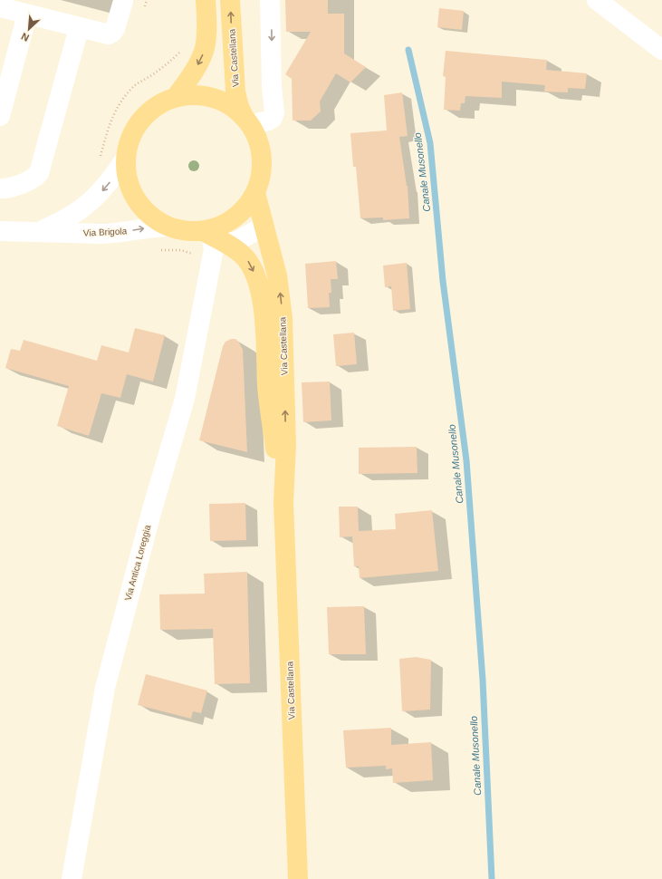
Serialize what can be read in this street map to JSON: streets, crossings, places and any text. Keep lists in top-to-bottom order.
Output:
{
  "streets": {
    "main road": ["Via Castellana"],
    "street": ["Via Brigola", "Via Antica Loreggia"]
  },
  "crossings": [
    ["Via Castellana", "Via Antica Loreggia"]
  ],
  "water": ["Canale Musonello"],
  "north": "bottom left"
}
